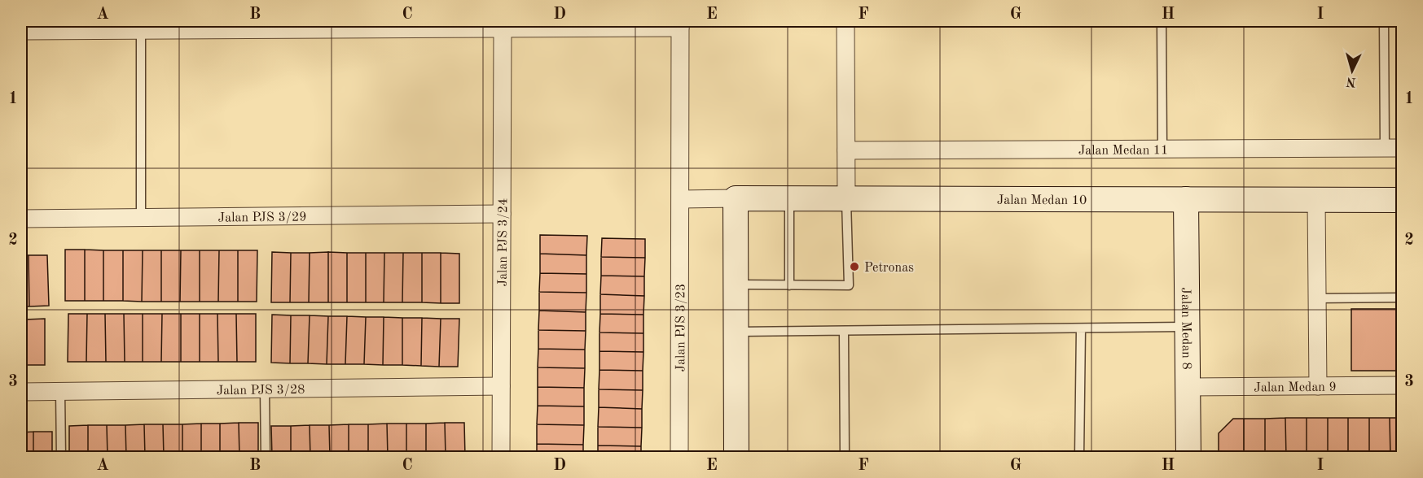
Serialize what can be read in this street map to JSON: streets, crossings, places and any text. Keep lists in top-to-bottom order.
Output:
{
  "streets": {
    "main road": ["Jalan Medan 10", "Jalan Medan 8"],
    "street": [
      "Jalan Medan 11",
      "Jalan PJS 3/29",
      "Jalan PJS 3/24",
      "Jalan PJS 3/23",
      "Jalan Medan 9",
      "Jalan PJS 3/28"
    ]
  },
  "crossings": [
    ["Jalan Medan 10", "Jalan PJS 3/23"],
    ["Jalan Medan 10", "Jalan Medan 8"],
    ["Jalan PJS 3/29", "Jalan PJS 3/24"],
    ["Jalan PJS 3/24", "Jalan PJS 3/28"],
    ["Jalan Medan 8", "Jalan Medan 9"]
  ],
  "places": ["Petronas"],
  "north": "bottom",
  "grid": {
    "columns": [
      "A",
      "B",
      "C",
      "D",
      "E",
      "F",
      "G",
      "H",
      "I"
    ],
    "rows": ["1", "2", "3"]
  }
}
